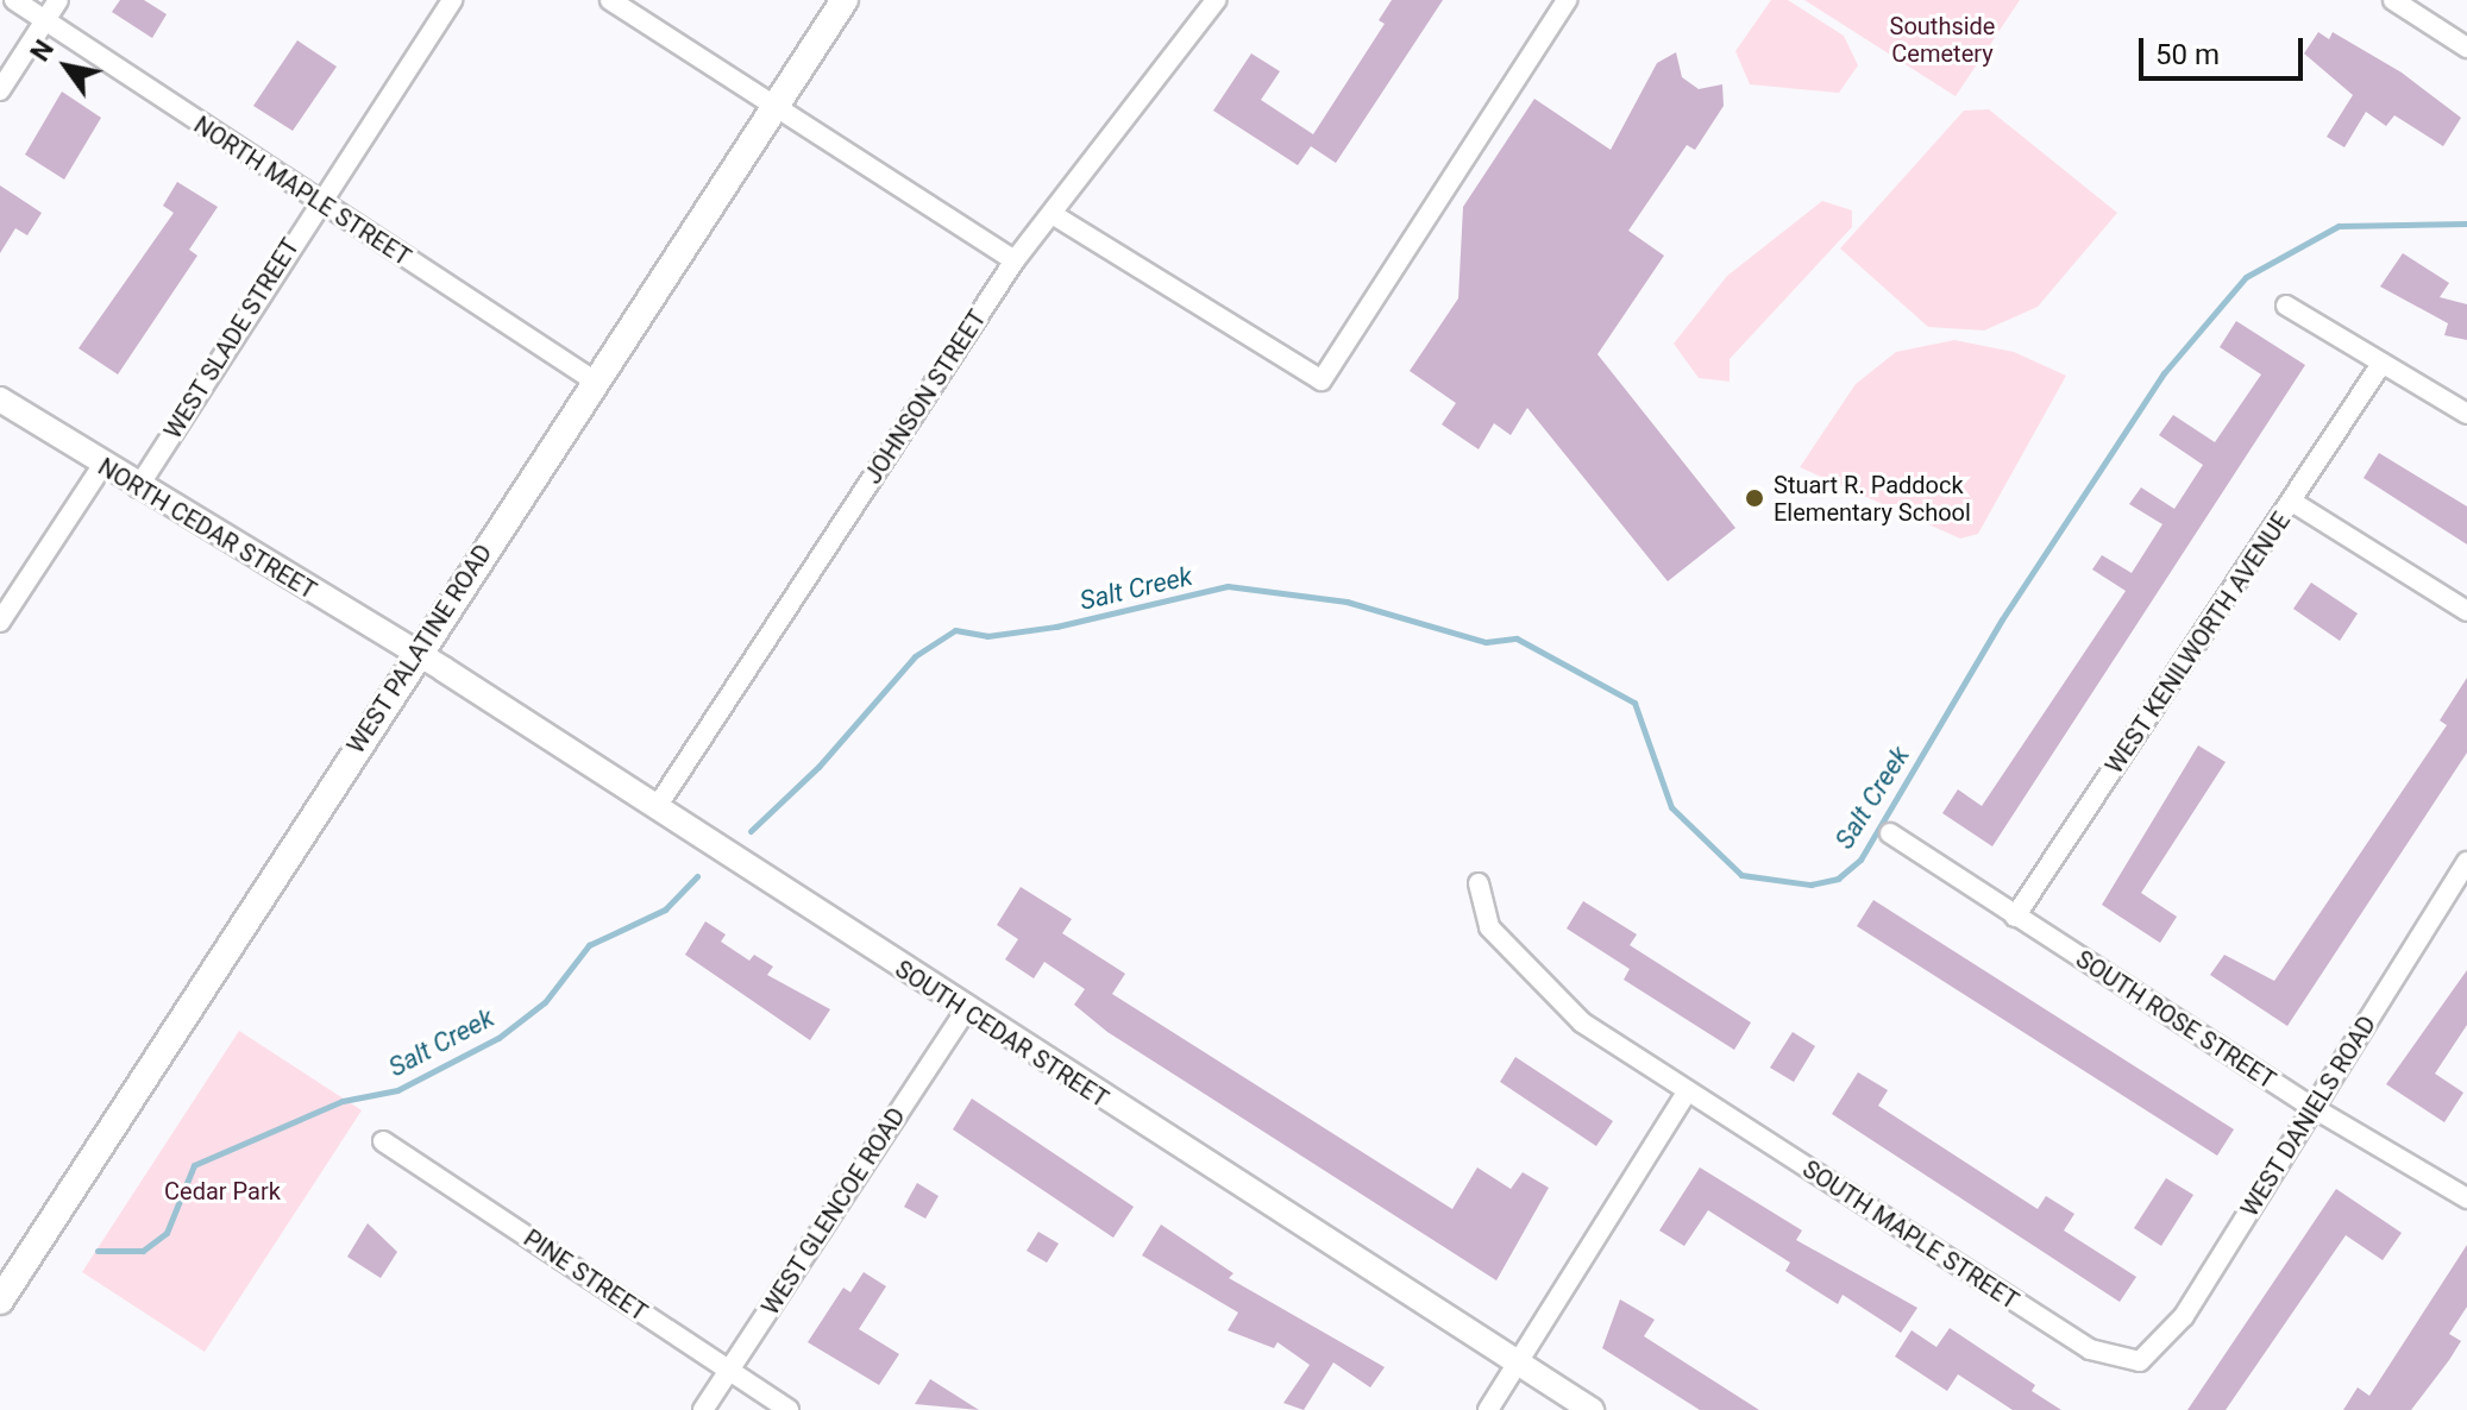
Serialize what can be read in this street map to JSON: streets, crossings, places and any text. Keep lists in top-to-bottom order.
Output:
{
  "streets": {
    "main road": ["WEST PALATINE ROAD"],
    "street": [
      "NORTH MAPLE STREET",
      "WEST SLADE STREET",
      "JOHNSON STREET",
      "NORTH CEDAR STREET",
      "WEST KENILWORTH AVENUE",
      "SOUTH ROSE STREET",
      "SOUTH CEDAR STREET",
      "WEST DANIELS ROAD",
      "WEST GLENCOE ROAD",
      "SOUTH MAPLE STREET",
      "PINE STREET"
    ]
  },
  "crossings": [
    ["NORTH MAPLE STREET", "WEST SLADE STREET"],
    ["NORTH MAPLE STREET", "WEST PALATINE ROAD"],
    ["WEST SLADE STREET", "NORTH CEDAR STREET"],
    ["JOHNSON STREET", "SOUTH CEDAR STREET"],
    ["NORTH CEDAR STREET", "WEST PALATINE ROAD"],
    ["NORTH CEDAR STREET", "SOUTH CEDAR STREET"],
    ["WEST KENILWORTH AVENUE", "SOUTH ROSE STREET"],
    ["WEST PALATINE ROAD", "SOUTH CEDAR STREET"],
    ["SOUTH ROSE STREET", "WEST DANIELS ROAD"],
    ["SOUTH CEDAR STREET", "WEST GLENCOE ROAD"],
    ["WEST DANIELS ROAD", "SOUTH MAPLE STREET"],
    ["WEST GLENCOE ROAD", "PINE STREET"]
  ],
  "water": ["Salt Creek"],
  "parks": ["Southside Cemetery", "Cedar Park"],
  "places": ["Stuart R. Paddock Elementary School"],
  "scale_bar": "50 m",
  "north": "top left"
}
